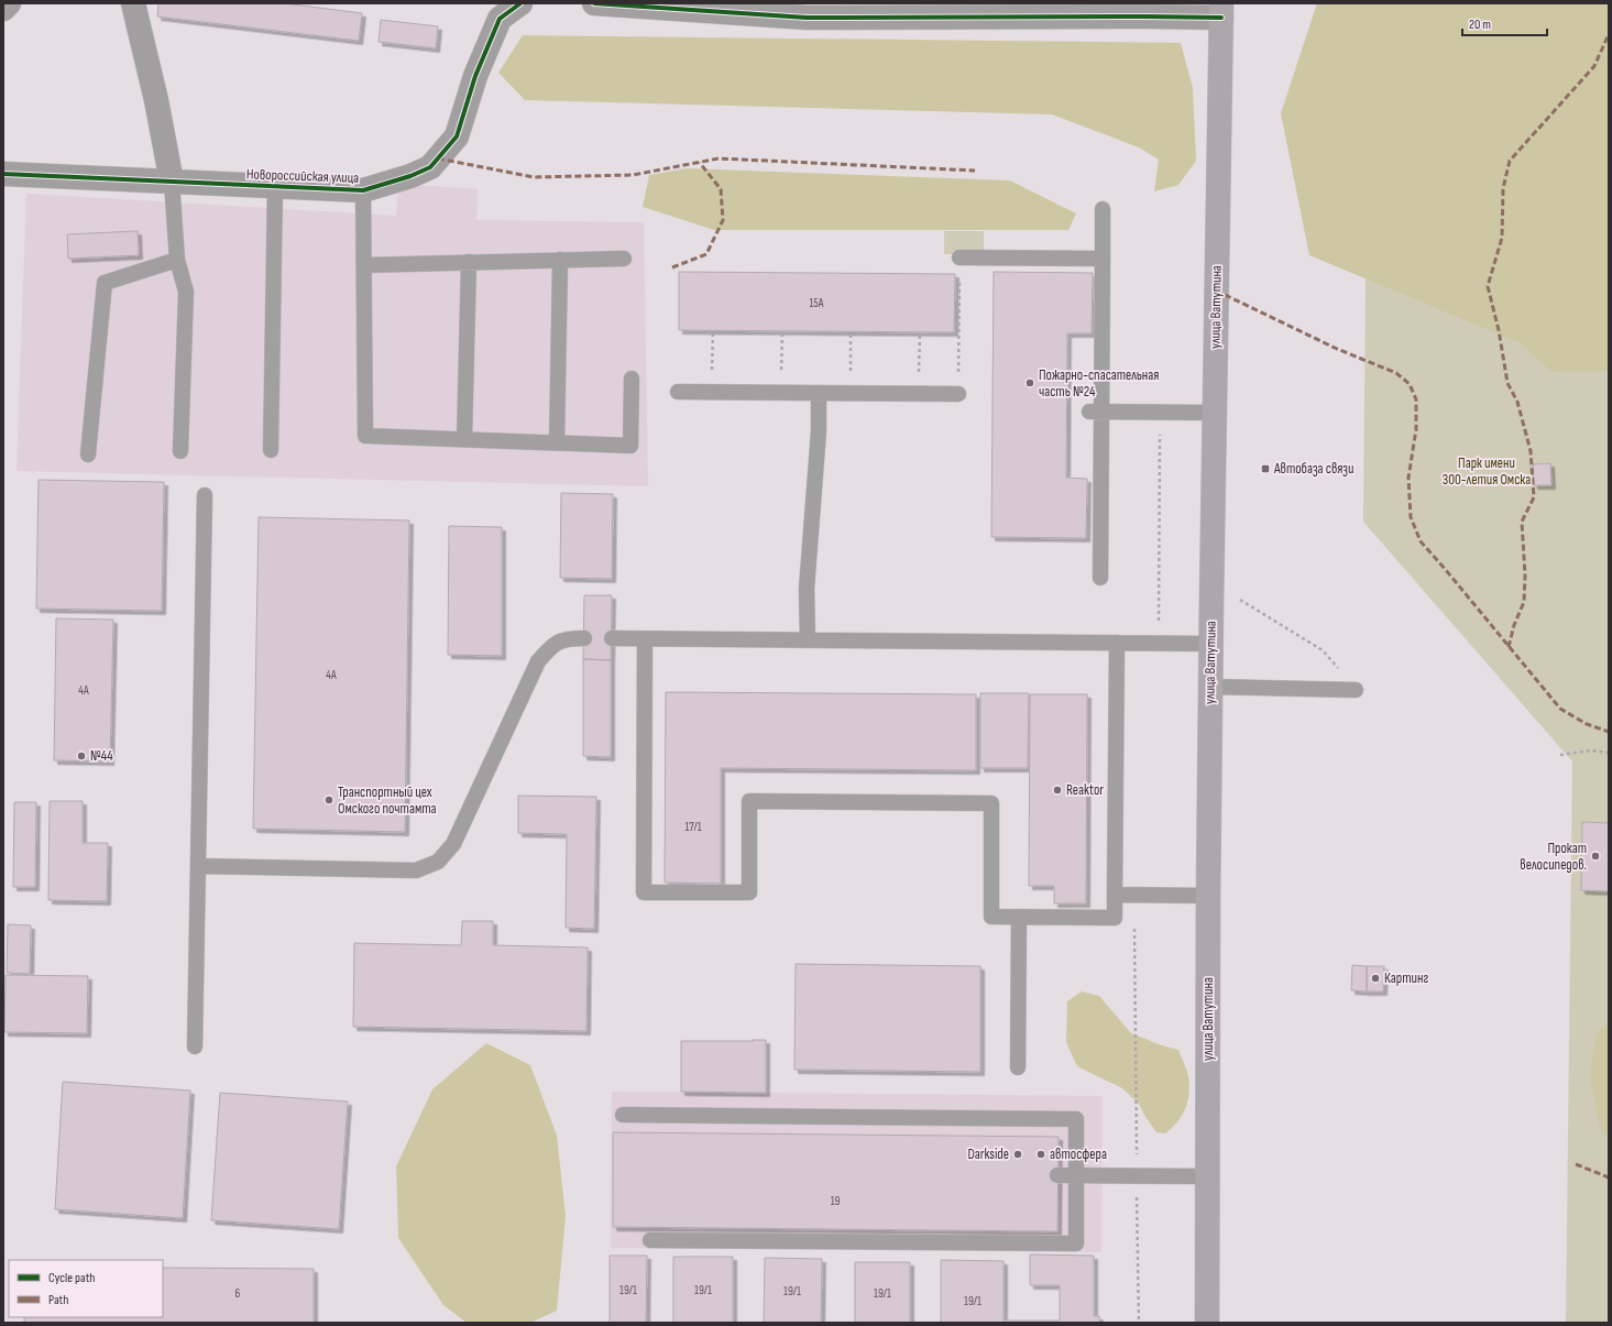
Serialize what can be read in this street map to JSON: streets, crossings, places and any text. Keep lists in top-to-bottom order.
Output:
{
  "streets": {
    "main road": ["улица Ватутина"],
    "street": ["Новороссийская улица"]
  },
  "parks": ["Парк имени 300-летия Омска"],
  "places": {
    "other": [
      "Пожарно-спасательная часть №24",
      "№44",
      "Reaktor",
      "Транспортный цех Омского почтамта",
      "Прокат велосипедов.",
      "Картинг",
      "Darkside",
      "автосфера"
    ],
    "transit": ["Автобаза связи"]
  },
  "house_numbers": [
    "15А",
    "4А",
    "4А",
    "17/1",
    "19",
    "19/1",
    "19/1",
    "19/1",
    "6",
    "19/1",
    "19/1"
  ],
  "legend": ["Cycle path", "Path"],
  "scale_bar": "20 m"
}
